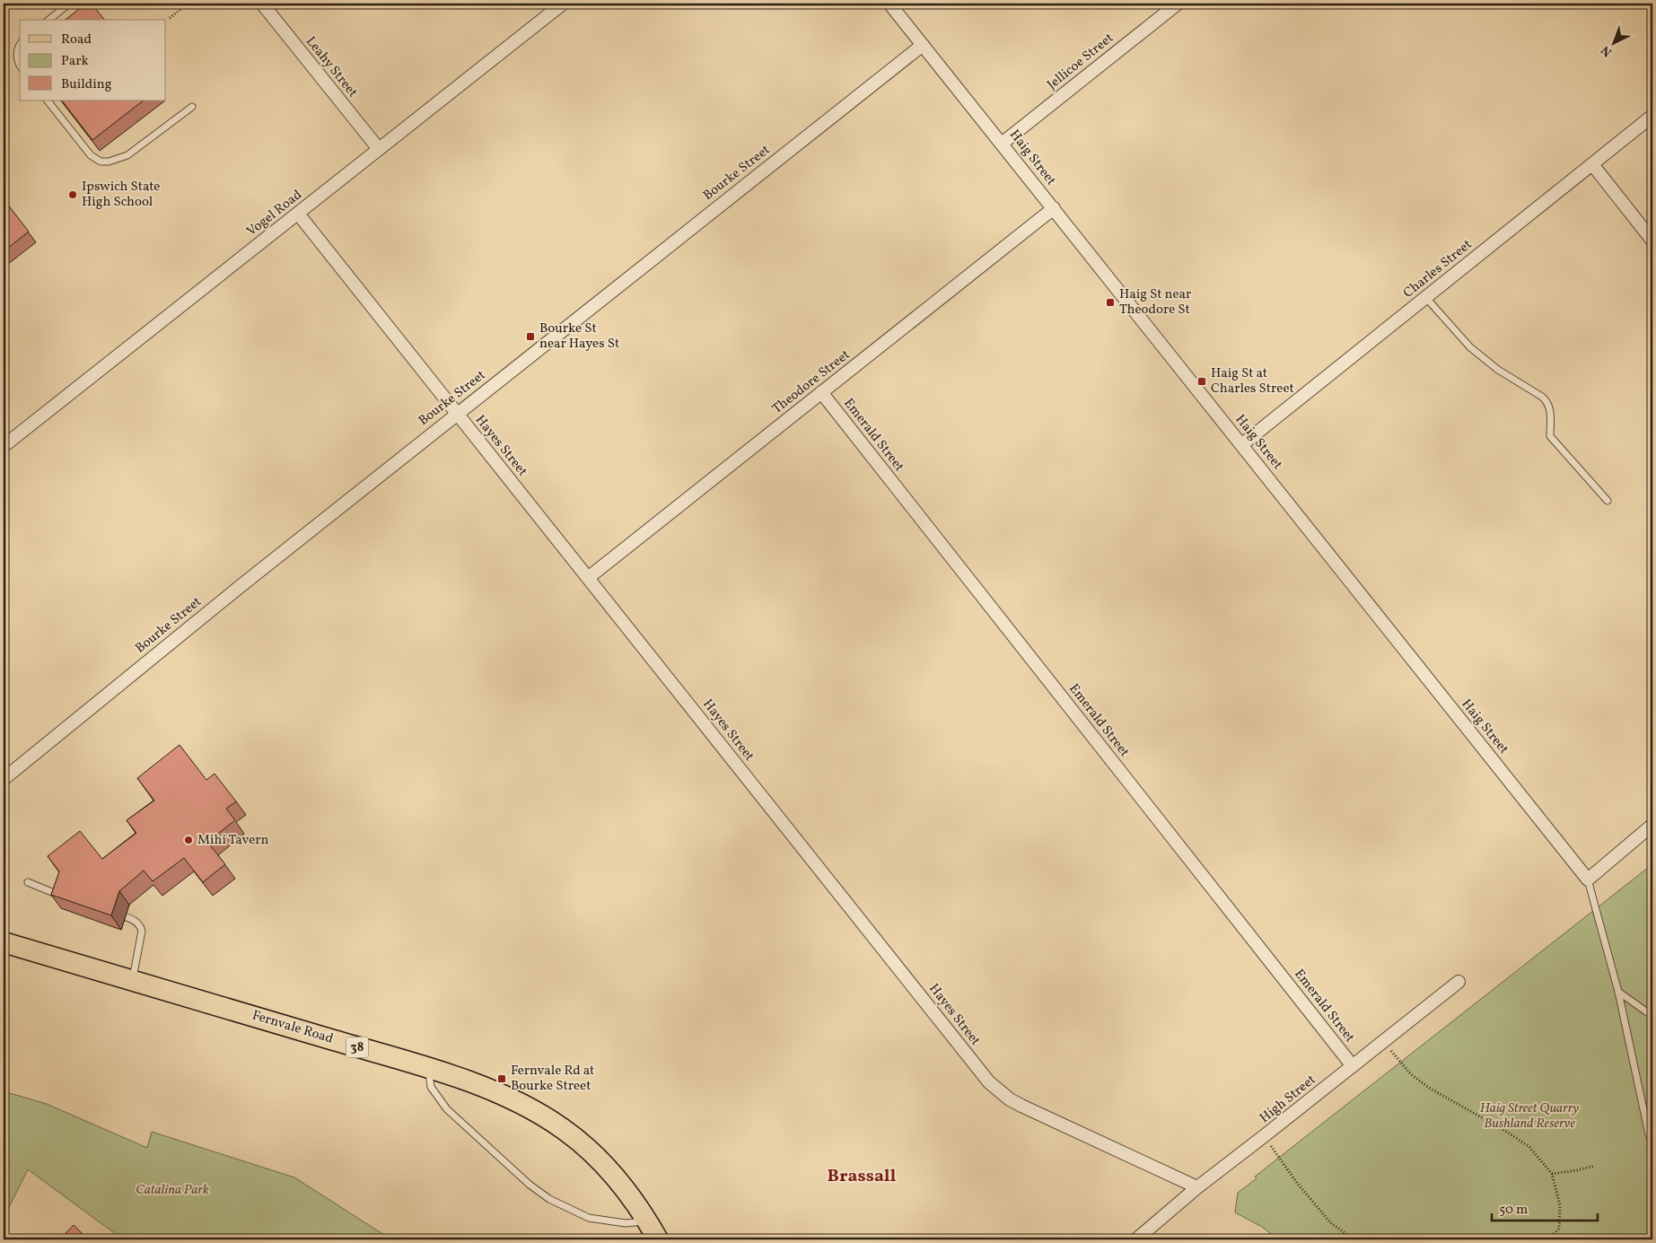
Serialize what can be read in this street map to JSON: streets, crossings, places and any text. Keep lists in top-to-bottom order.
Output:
{
  "streets": {
    "main road": ["Fernvale Road", "38"],
    "street": [
      "Jellicoe Street",
      "Leahy Street",
      "Haig Street",
      "Bourke Street",
      "Vogel Road",
      "Charles Street",
      "Theodore Street",
      "Emerald Street",
      "Hayes Street",
      "High Street"
    ]
  },
  "crossings": [
    ["Jellicoe Street", "Haig Street"],
    ["Leahy Street", "Vogel Road"],
    ["Haig Street", "Bourke Street"],
    ["Haig Street", "Charles Street"],
    ["Haig Street", "Theodore Street"],
    ["Bourke Street", "Hayes Street"],
    ["Vogel Road", "Hayes Street"],
    ["Theodore Street", "Emerald Street"],
    ["Theodore Street", "Hayes Street"],
    ["Emerald Street", "High Street"],
    ["Hayes Street", "High Street"]
  ],
  "districts": ["Brassall"],
  "parks": ["Haig Street Quarry Bushland Reserve", "Catalina Park"],
  "places": {
    "other": ["Ipswich State High School", "Mihi Tavern"],
    "transit": [
      "Haig St near Theodore St",
      "Bourke St near Hayes St",
      "Haig St at Charles Street",
      "Fernvale Rd at Bourke Street"
    ]
  },
  "legend": ["Road", "Park", "Building"],
  "scale_bar": "50 m",
  "north": "bottom left"
}
